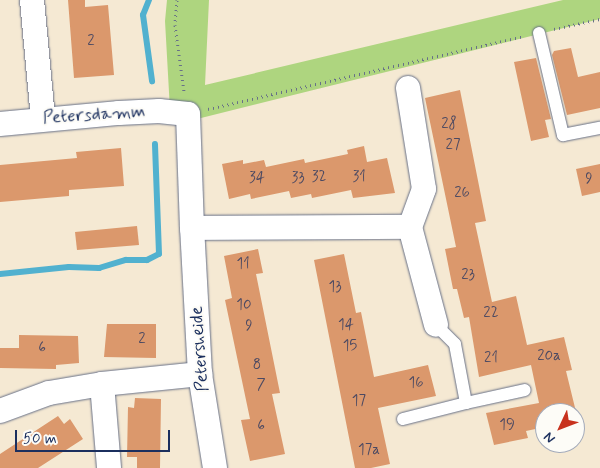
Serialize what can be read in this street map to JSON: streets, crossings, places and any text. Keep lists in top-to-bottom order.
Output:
{
  "streets": {
    "street": ["Petersdamm", "Petersheide"]
  },
  "crossings": [
    ["Petersdamm", "Petersheide"]
  ],
  "house_numbers": [
    "2",
    "28",
    "27",
    "32",
    "31",
    "34",
    "33",
    "9",
    "26",
    "11",
    "23",
    "13",
    "10",
    "22",
    "14",
    "9",
    "2",
    "15",
    "6",
    "20a",
    "21",
    "8",
    "16",
    "7",
    "17",
    "19",
    "6",
    "17a"
  ],
  "scale_bar": "50 m",
  "north": "bottom left"
}
